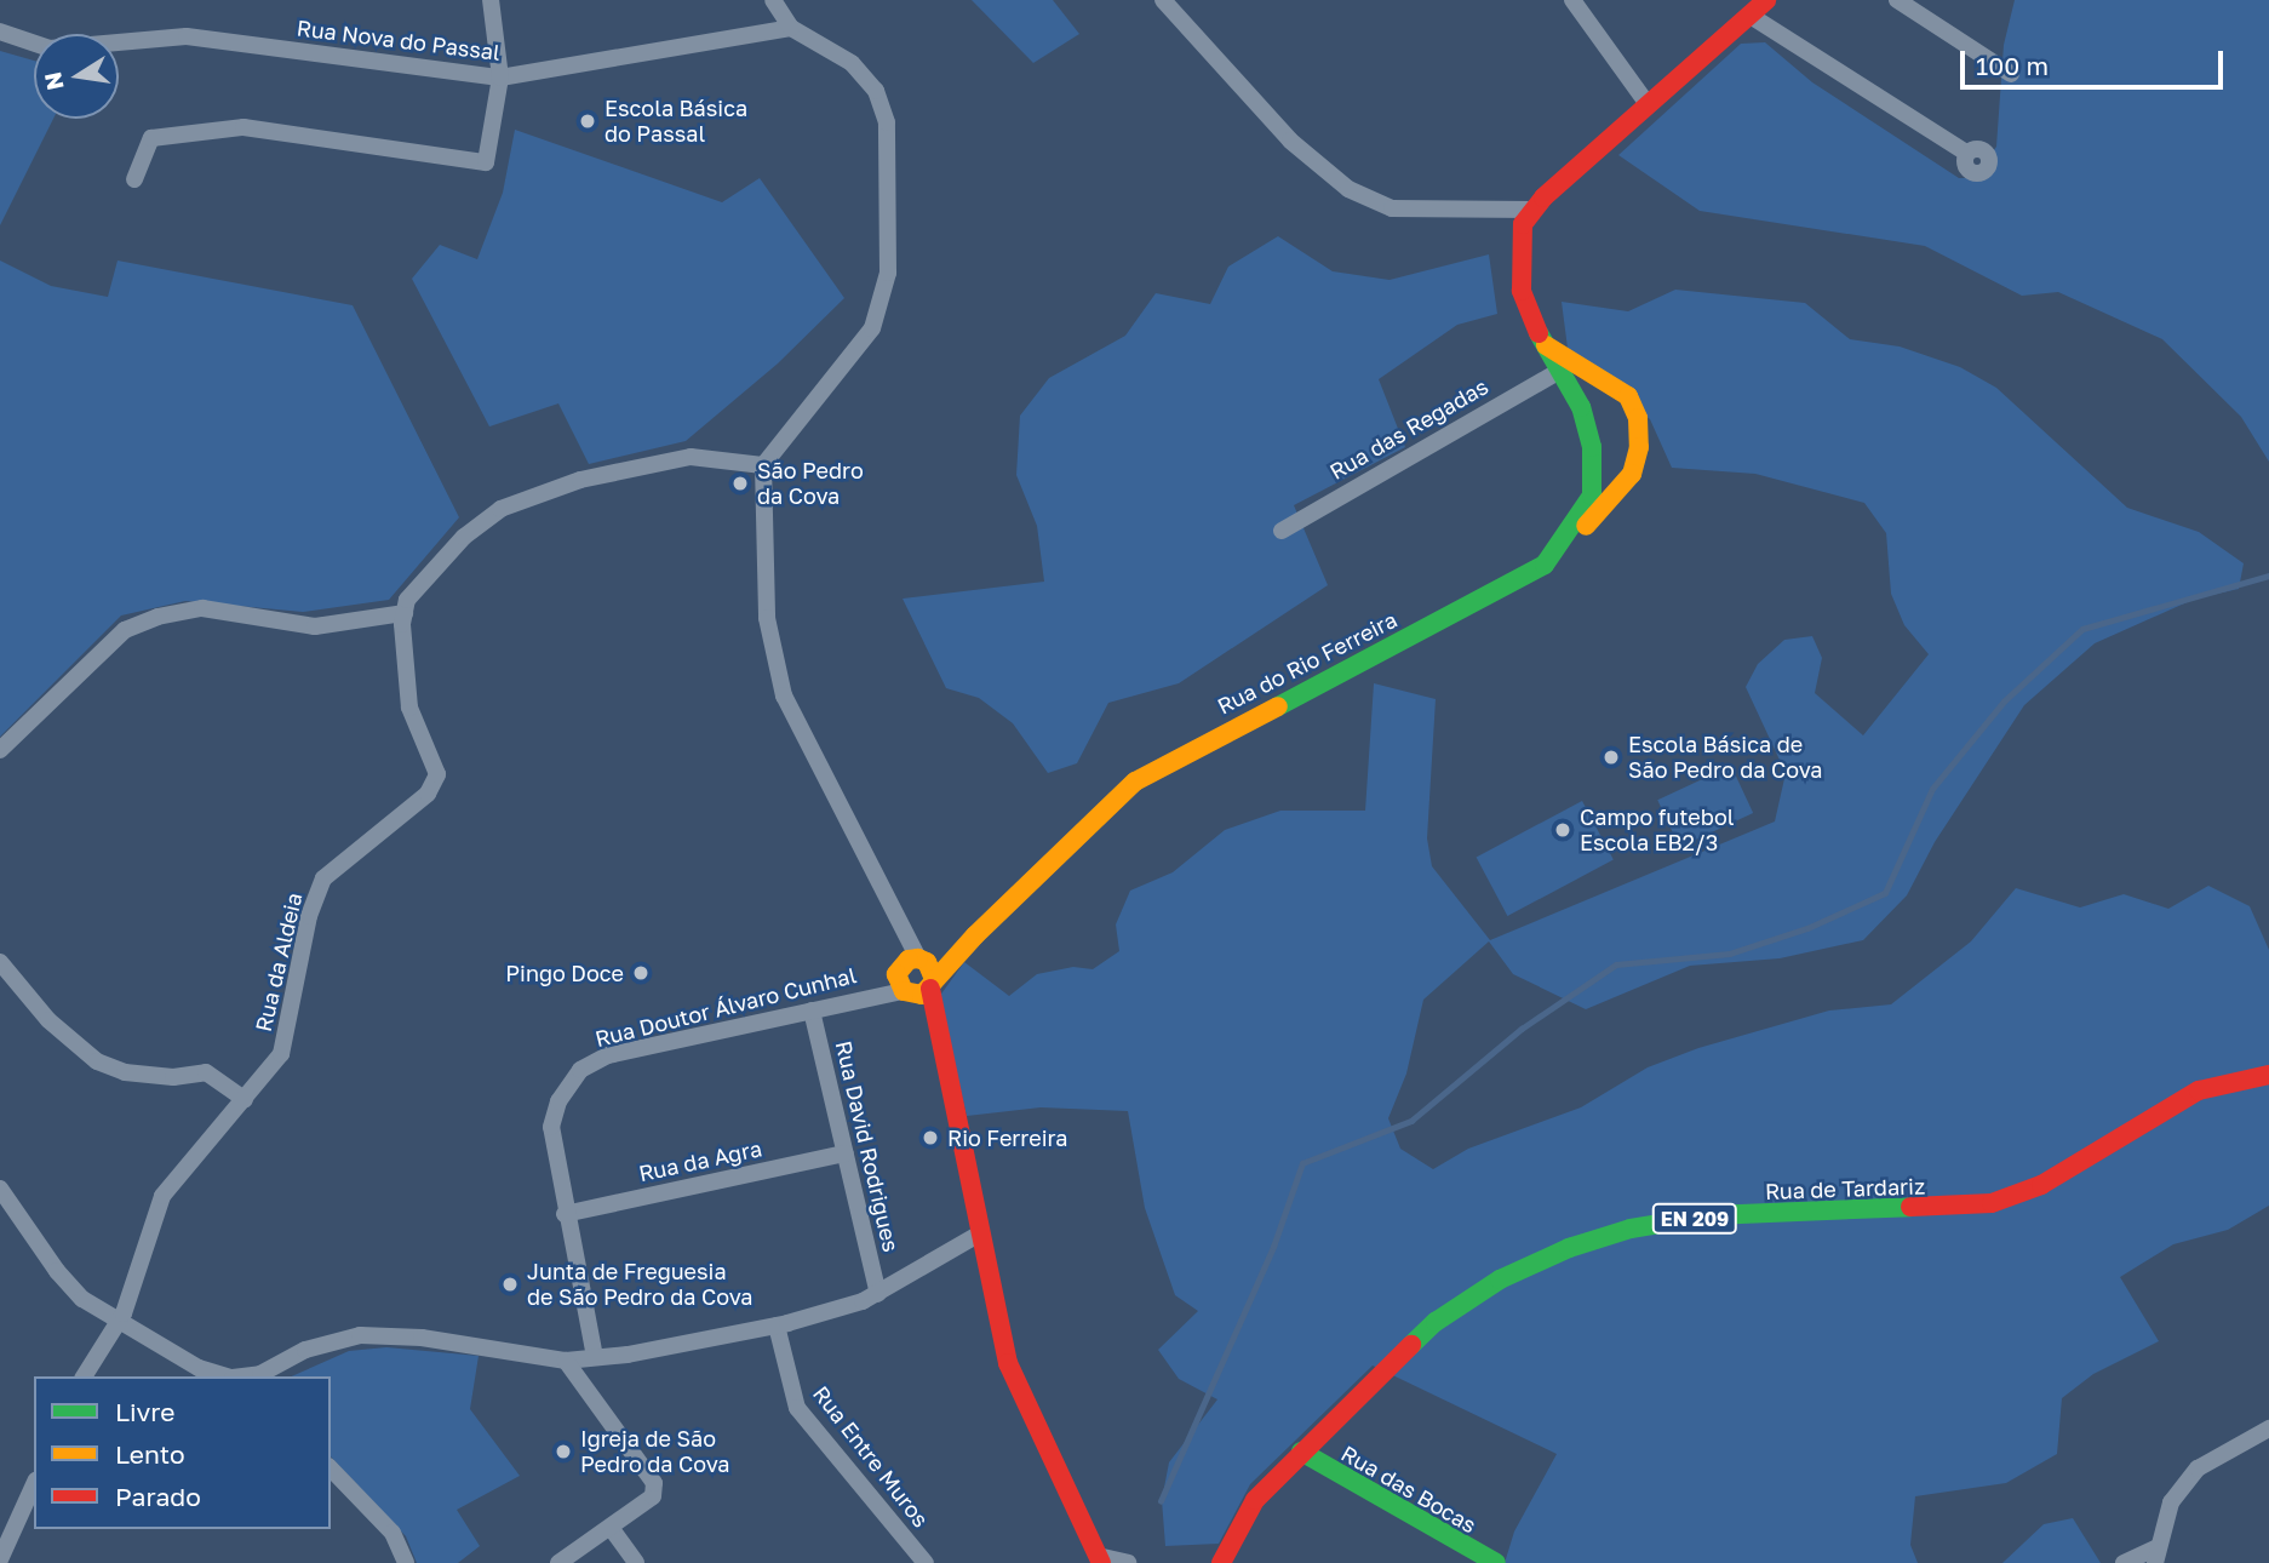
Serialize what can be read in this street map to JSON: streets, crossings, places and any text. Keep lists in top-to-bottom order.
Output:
{
  "streets": {
    "street": [
      "Rua Nova do Passal",
      "Rua das Regadas",
      "Rua do Rio Ferreira",
      "Rua da Aldeia",
      "Rua Doutor Álvaro Cunhal",
      "Rua David Rodrigues",
      "Rua da Agra",
      "Rua de Tardariz",
      "EN 209",
      "Rua Entre Muros",
      "Rua das Bocas"
    ]
  },
  "crossings": [
    ["Rua das Regadas", "Rua do Rio Ferreira"],
    ["Rua do Rio Ferreira", "Rua Doutor Álvaro Cunhal"],
    ["Rua Doutor Álvaro Cunhal", "Rua David Rodrigues"],
    ["Rua Doutor Álvaro Cunhal", "Rua da Agra"],
    ["Rua David Rodrigues", "Rua da Agra"],
    ["Rua de Tardariz", "Rua das Bocas"]
  ],
  "places": [
    "Escola Básica do Passal",
    "São Pedro da Cova",
    "Escola Básica de São Pedro da Cova",
    "Campo futebol Escola EB2/3",
    "Pingo Doce",
    "Rio Ferreira",
    "Junta de Freguesia de São Pedro da Cova",
    "Igreja de São Pedro da Cova"
  ],
  "legend": ["Livre", "Lento", "Parado"],
  "scale_bar": "100 m",
  "north": "left"
}
